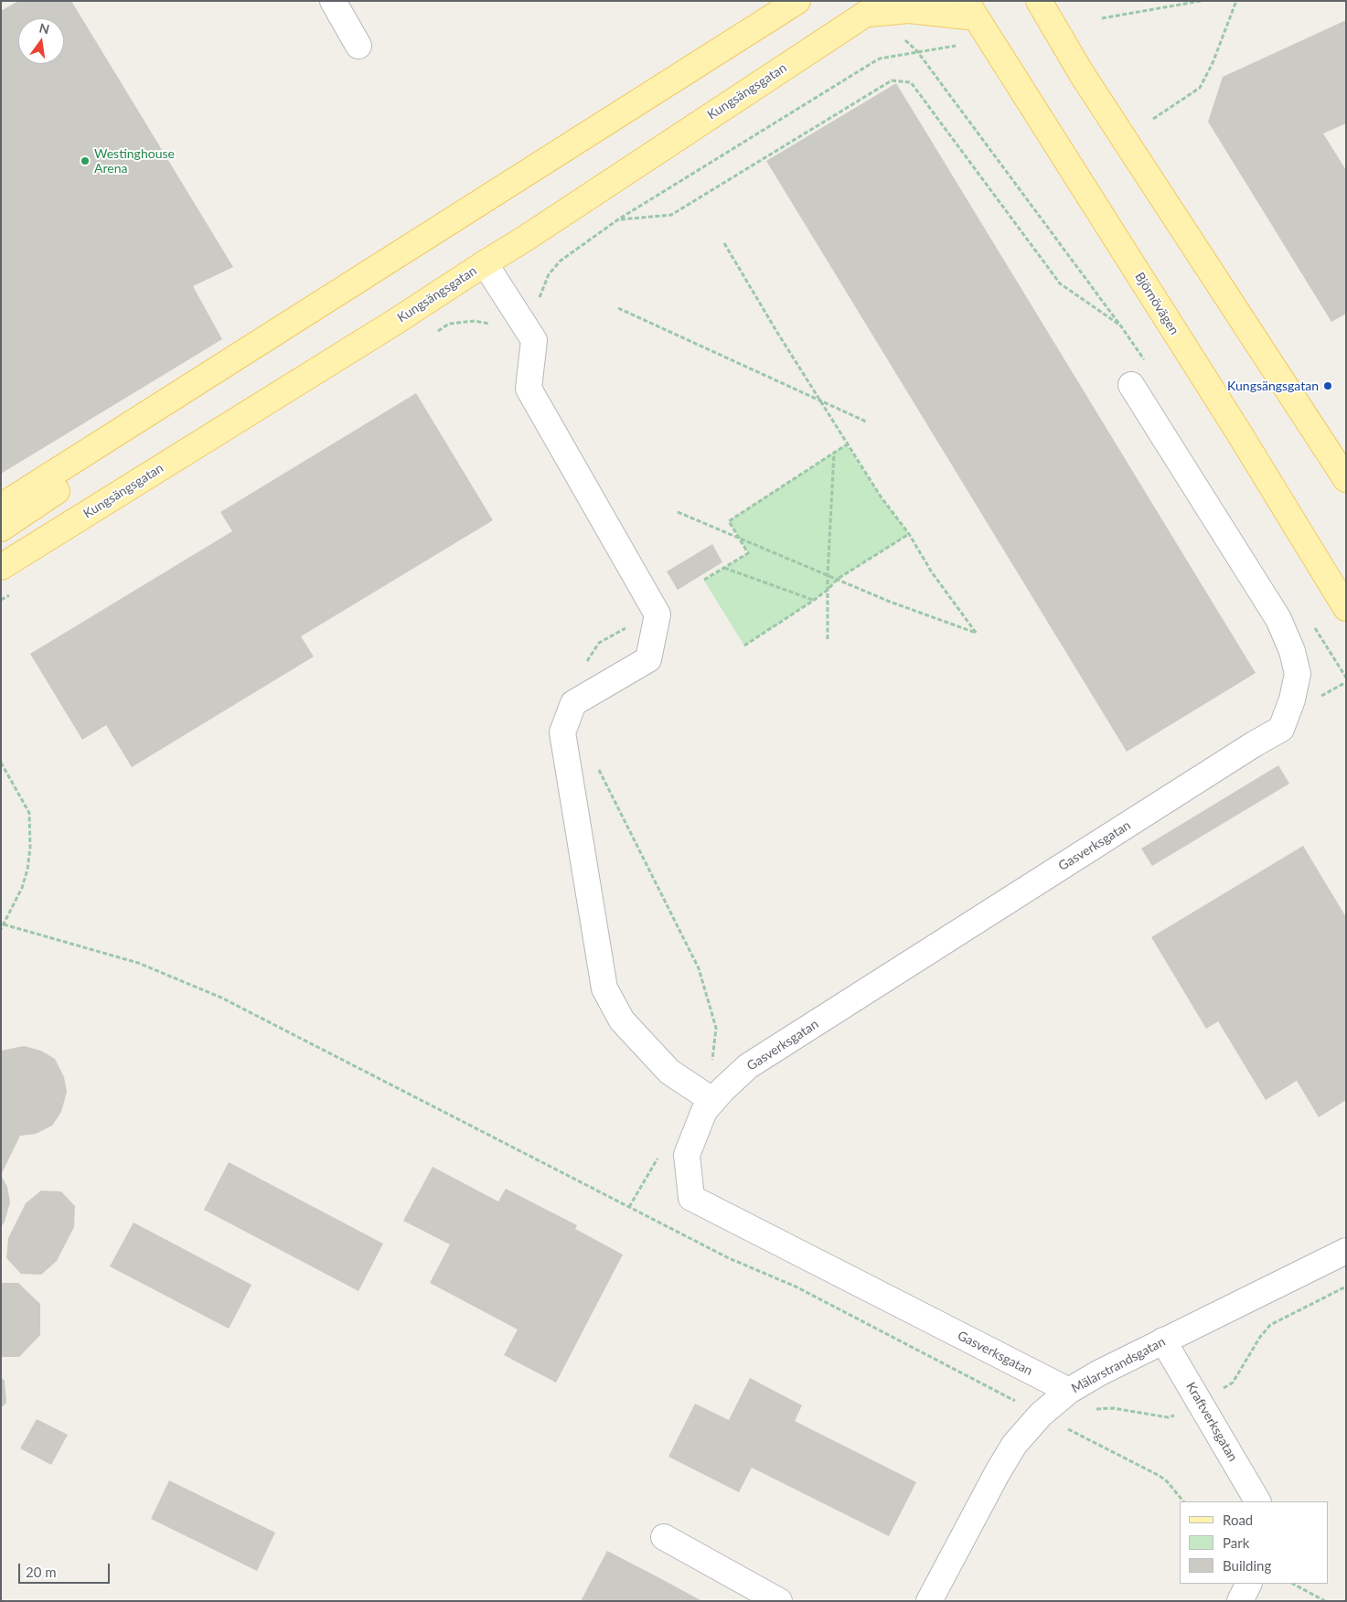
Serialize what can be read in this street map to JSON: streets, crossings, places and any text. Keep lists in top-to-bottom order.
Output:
{
  "streets": {
    "main road": ["Kungsängsgatan", "Björnövägen"],
    "street": ["Gasverksgatan", "Mälarstrandsgatan", "Kraftverksgatan"]
  },
  "crossings": [
    ["Kungsängsgatan", "Björnövägen"],
    ["Gasverksgatan", "Mälarstrandsgatan"],
    ["Mälarstrandsgatan", "Kraftverksgatan"]
  ],
  "places": ["Westinghouse Arena", "Kungsängsgatan"],
  "legend": ["Road", "Park", "Building"],
  "scale_bar": "20 m",
  "north": "top"
}
